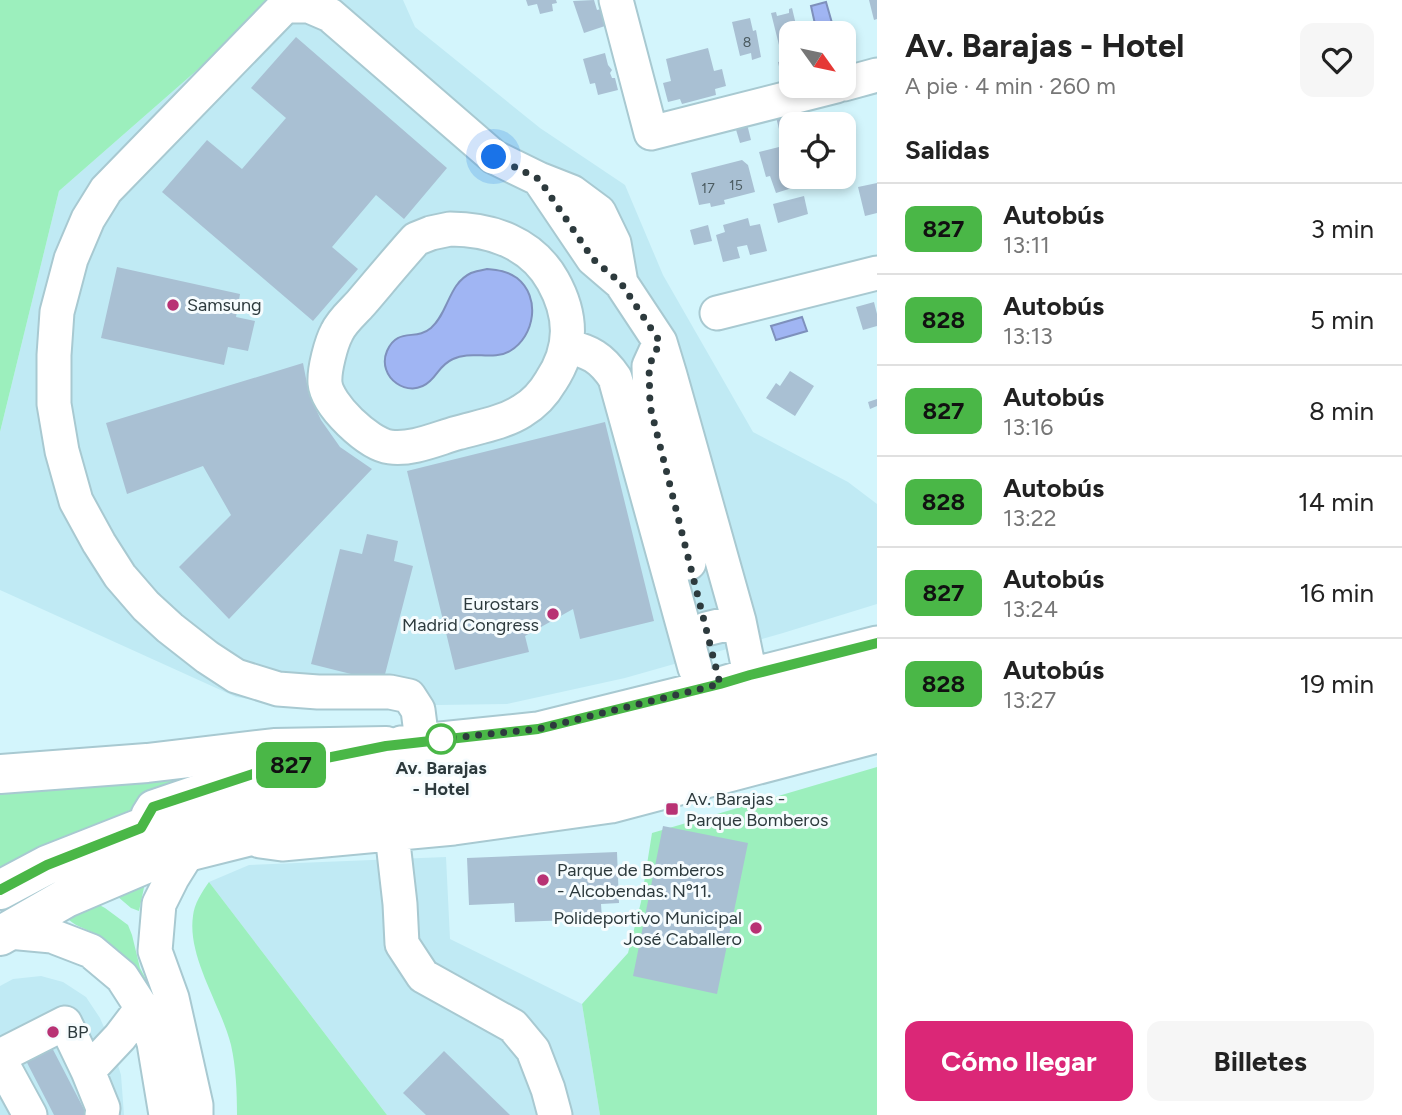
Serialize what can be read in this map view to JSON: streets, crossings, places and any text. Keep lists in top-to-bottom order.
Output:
{
  "places": {
    "other": [
      "Samsung",
      "Eurostars Madrid Congress",
      "Av. Barajas - Hotel",
      "Parque de Bomberos - Alcobendas. Nº11.",
      "Polideportivo Municipal José Caballero",
      "BP"
    ],
    "transit": ["Av. Barajas - Parque Bomberos"]
  },
  "lines": ["bus line 827"],
  "house_numbers": ["8", "15", "17"],
  "north": "bottom right",
  "page": {
    "on_map": "827",
    "heading": [
      ["Av. Barajas - Hotel", "A pie · 4 min · 260 m"],
      "Salidas"
    ],
    "list": [
      {
        "mark": "827",
        "name": "Autobús",
        "note": "13:11",
        "value": "3 min"
      },
      {
        "mark": "828",
        "name": "Autobús",
        "note": "13:13",
        "value": "5 min"
      },
      {
        "mark": "827",
        "name": "Autobús",
        "note": "13:16",
        "value": "8 min"
      },
      {
        "mark": "828",
        "name": "Autobús",
        "note": "13:22",
        "value": "14 min"
      },
      {
        "mark": "827",
        "name": "Autobús",
        "note": "13:24",
        "value": "16 min"
      },
      {
        "mark": "828",
        "name": "Autobús",
        "note": "13:27",
        "value": "19 min"
      }
    ],
    "buttons": ["Cómo llegar", "Billetes"]
  }
}
